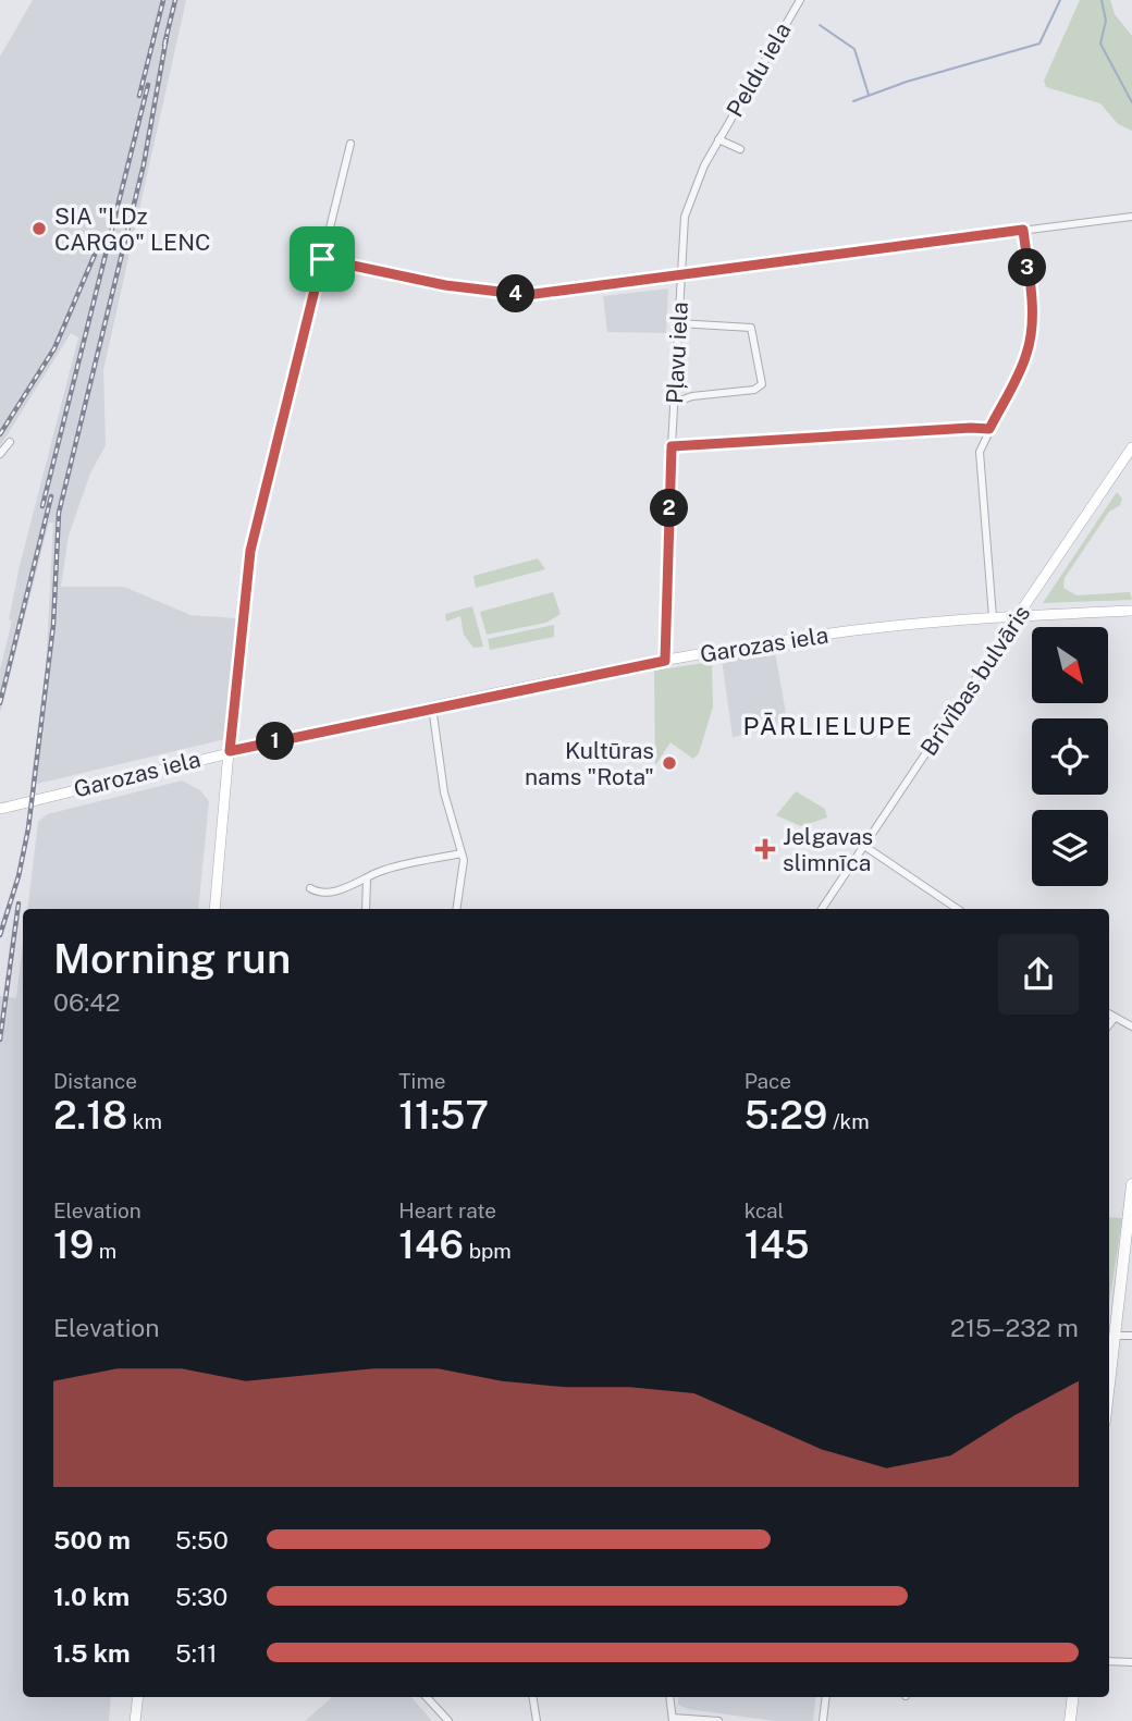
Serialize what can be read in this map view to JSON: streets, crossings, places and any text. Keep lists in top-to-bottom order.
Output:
{
  "streets": {
    "main road": ["Garozas iela", "Brīvības bulvāris"],
    "street": ["Peldu iela", "Pļavu iela"]
  },
  "crossings": [
    ["Peldu iela", "Pļavu iela"],
    ["Pļavu iela", "Garozas iela"],
    ["Garozas iela", "Brīvības bulvāris"]
  ],
  "districts": ["PĀRLIELUPE"],
  "places": {
    "other": ["SIA \"LDz CARGO\" LENC", "Kultūras nams \"Rota\""],
    "health": ["Jelgavas slimnīca"]
  },
  "north": "bottom right",
  "page": {
    "pins": [
      "3",
      "4",
      "2",
      "1"
    ],
    "heading": ["Morning run", "06:42"],
    "stats": [
      ["Distance", "2.18 km"],
      ["Time", "11:57"],
      ["Pace", "5:29 /km"],
      ["Elevation", "19 m"],
      ["Heart rate", "146 bpm"],
      ["kcal", "145"]
    ],
    "chart": ["Elevation", "215–232 m"],
    "list": [
      {
        "name": "500 m",
        "note": "5:50"
      },
      {
        "name": "1.0 km",
        "note": "5:30"
      },
      {
        "name": "1.5 km",
        "note": "5:11"
      }
    ]
  }
}
